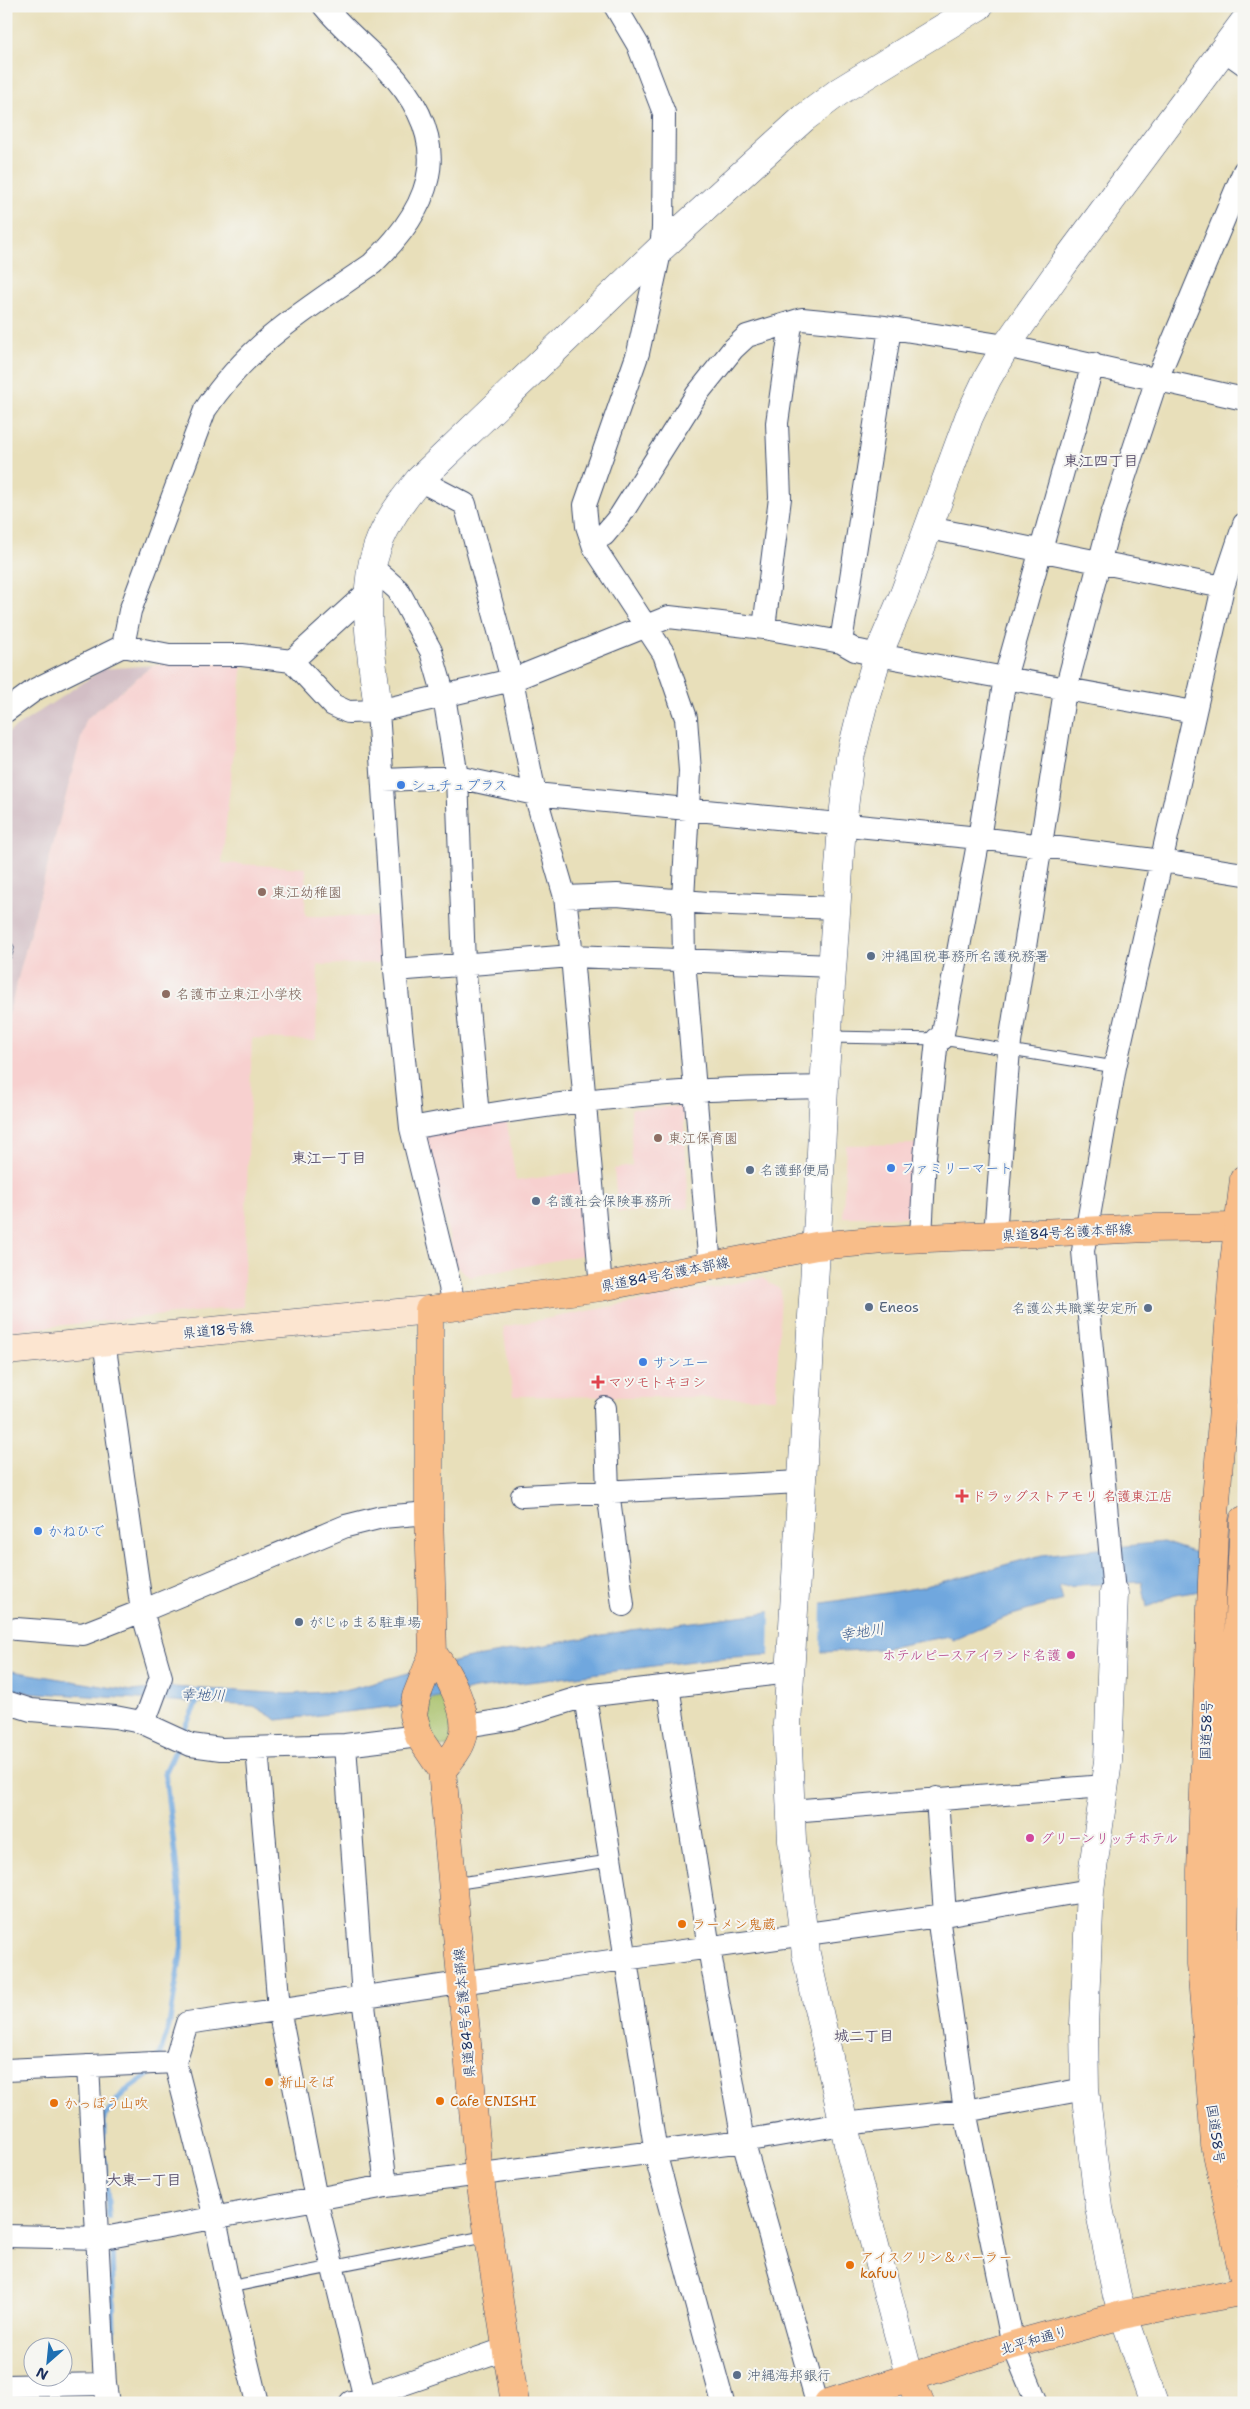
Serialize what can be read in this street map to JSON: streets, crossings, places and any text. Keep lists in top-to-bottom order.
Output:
{
  "streets": {
    "main road": [
      "県道84号名護本部線",
      "県道18号線",
      "国道58号",
      "北平和通り"
    ]
  },
  "crossings": [
    ["県道84号名護本部線", "県道18号線"],
    ["県道84号名護本部線", "国道58号"]
  ],
  "districts": [
    "東江四丁目",
    "東江一丁目",
    "城二丁目",
    "大東一丁目"
  ],
  "water": ["幸地川"],
  "places": {
    "other": [
      "シュチュプラス",
      "東江幼稚園",
      "沖縄国税事務所名護税務署",
      "名護市立東江小学校",
      "東江保育園",
      "ファミリーマート",
      "名護郵便局",
      "名護社会保険事務所",
      "Eneos",
      "名護公共職業安定所",
      "サンエー",
      "かねひで",
      "がじゅまる駐車場",
      "ホテルピースアイランド名護",
      "グリーンリッチホテル",
      "ラーメン鬼蔵",
      "新山そば",
      "Cafe ENISHI",
      "かっぽう山吹",
      "アイスクリン＆パーラー kafuu",
      "沖縄海邦銀行"
    ],
    "health": ["マツモトキヨシ", "ドラッグストアモリ 名護東江店"]
  },
  "north": "bottom left"
}
